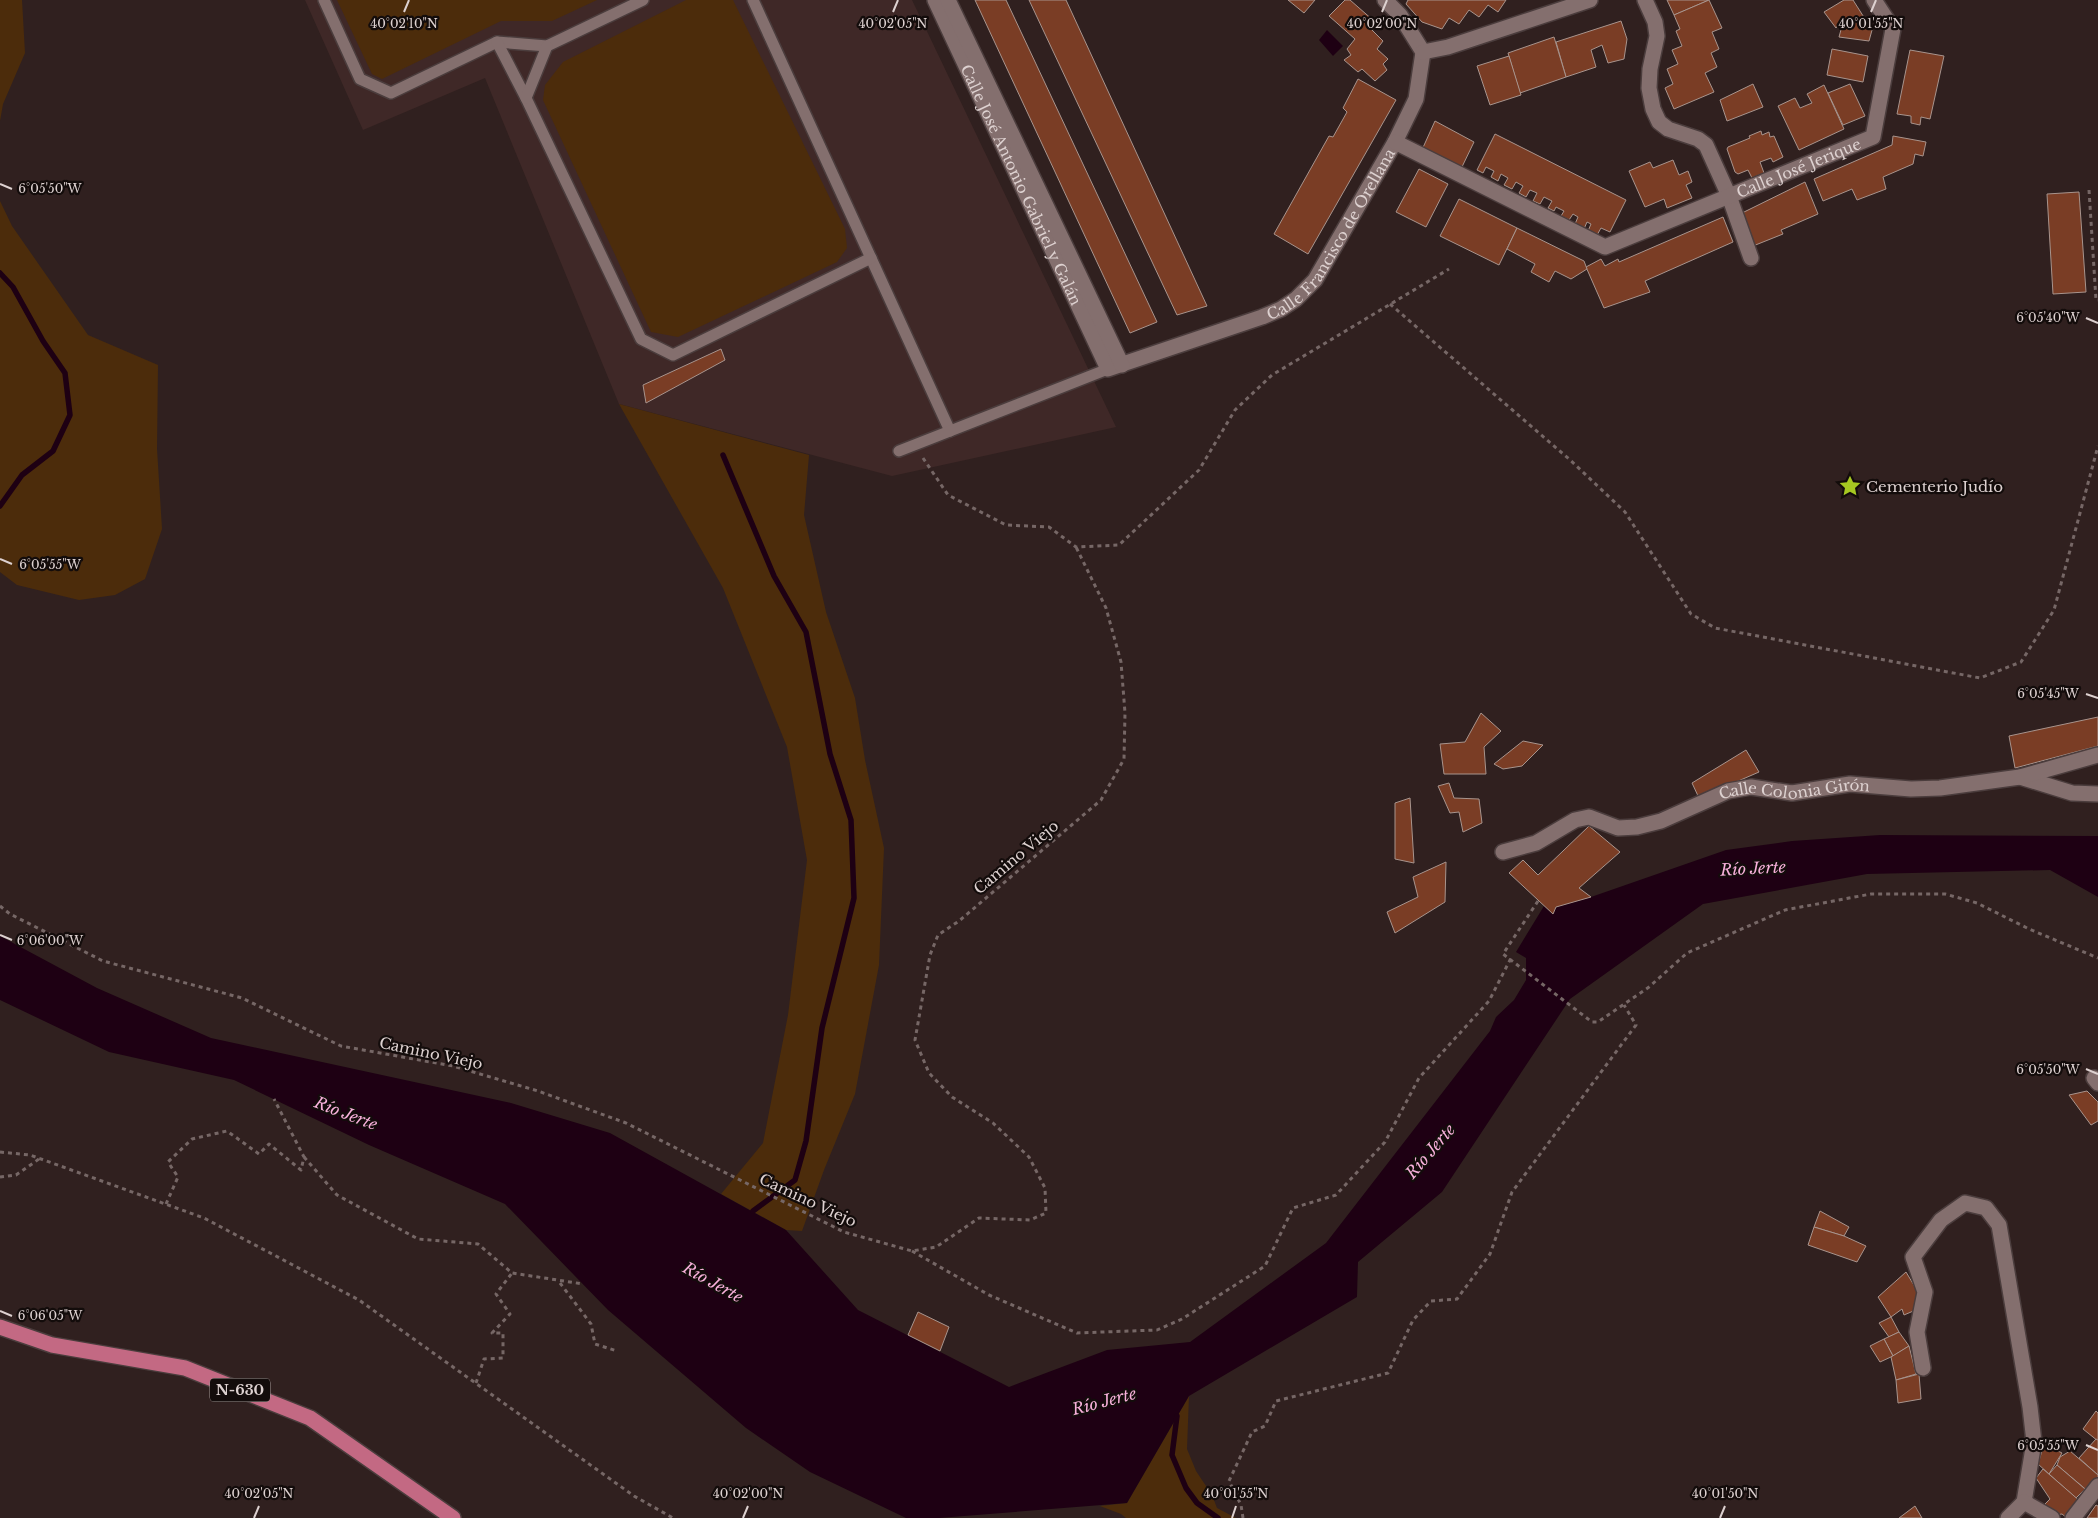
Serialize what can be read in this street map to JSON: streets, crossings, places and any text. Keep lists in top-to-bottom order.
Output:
{
  "streets": {
    "highway": ["N-630"],
    "street": [
      "Calle José Jerique",
      "Calle José Antonio Gabriel y Galán",
      "Calle Francisco de Orellana",
      "Calle Colonia Girón"
    ],
    "path": ["Camino Viejo"]
  },
  "crossings": [
    ["Calle José Antonio Gabriel y Galán", "Calle Francisco de Orellana"]
  ],
  "water": ["Río Jerte"],
  "places": {
    "place": ["Cementerio Judío"]
  },
  "coordinates": [
    "40°02'05\"N",
    "40°02'00\"N",
    "40°01'55\"N",
    "40°02'10\"N",
    "6°05'50\"W",
    "6°05'40\"W",
    "6°05'55\"W",
    "6°05'45\"W",
    "6°06'00\"W",
    "6°06'05\"W",
    "40°01'50\"N"
  ]
}
